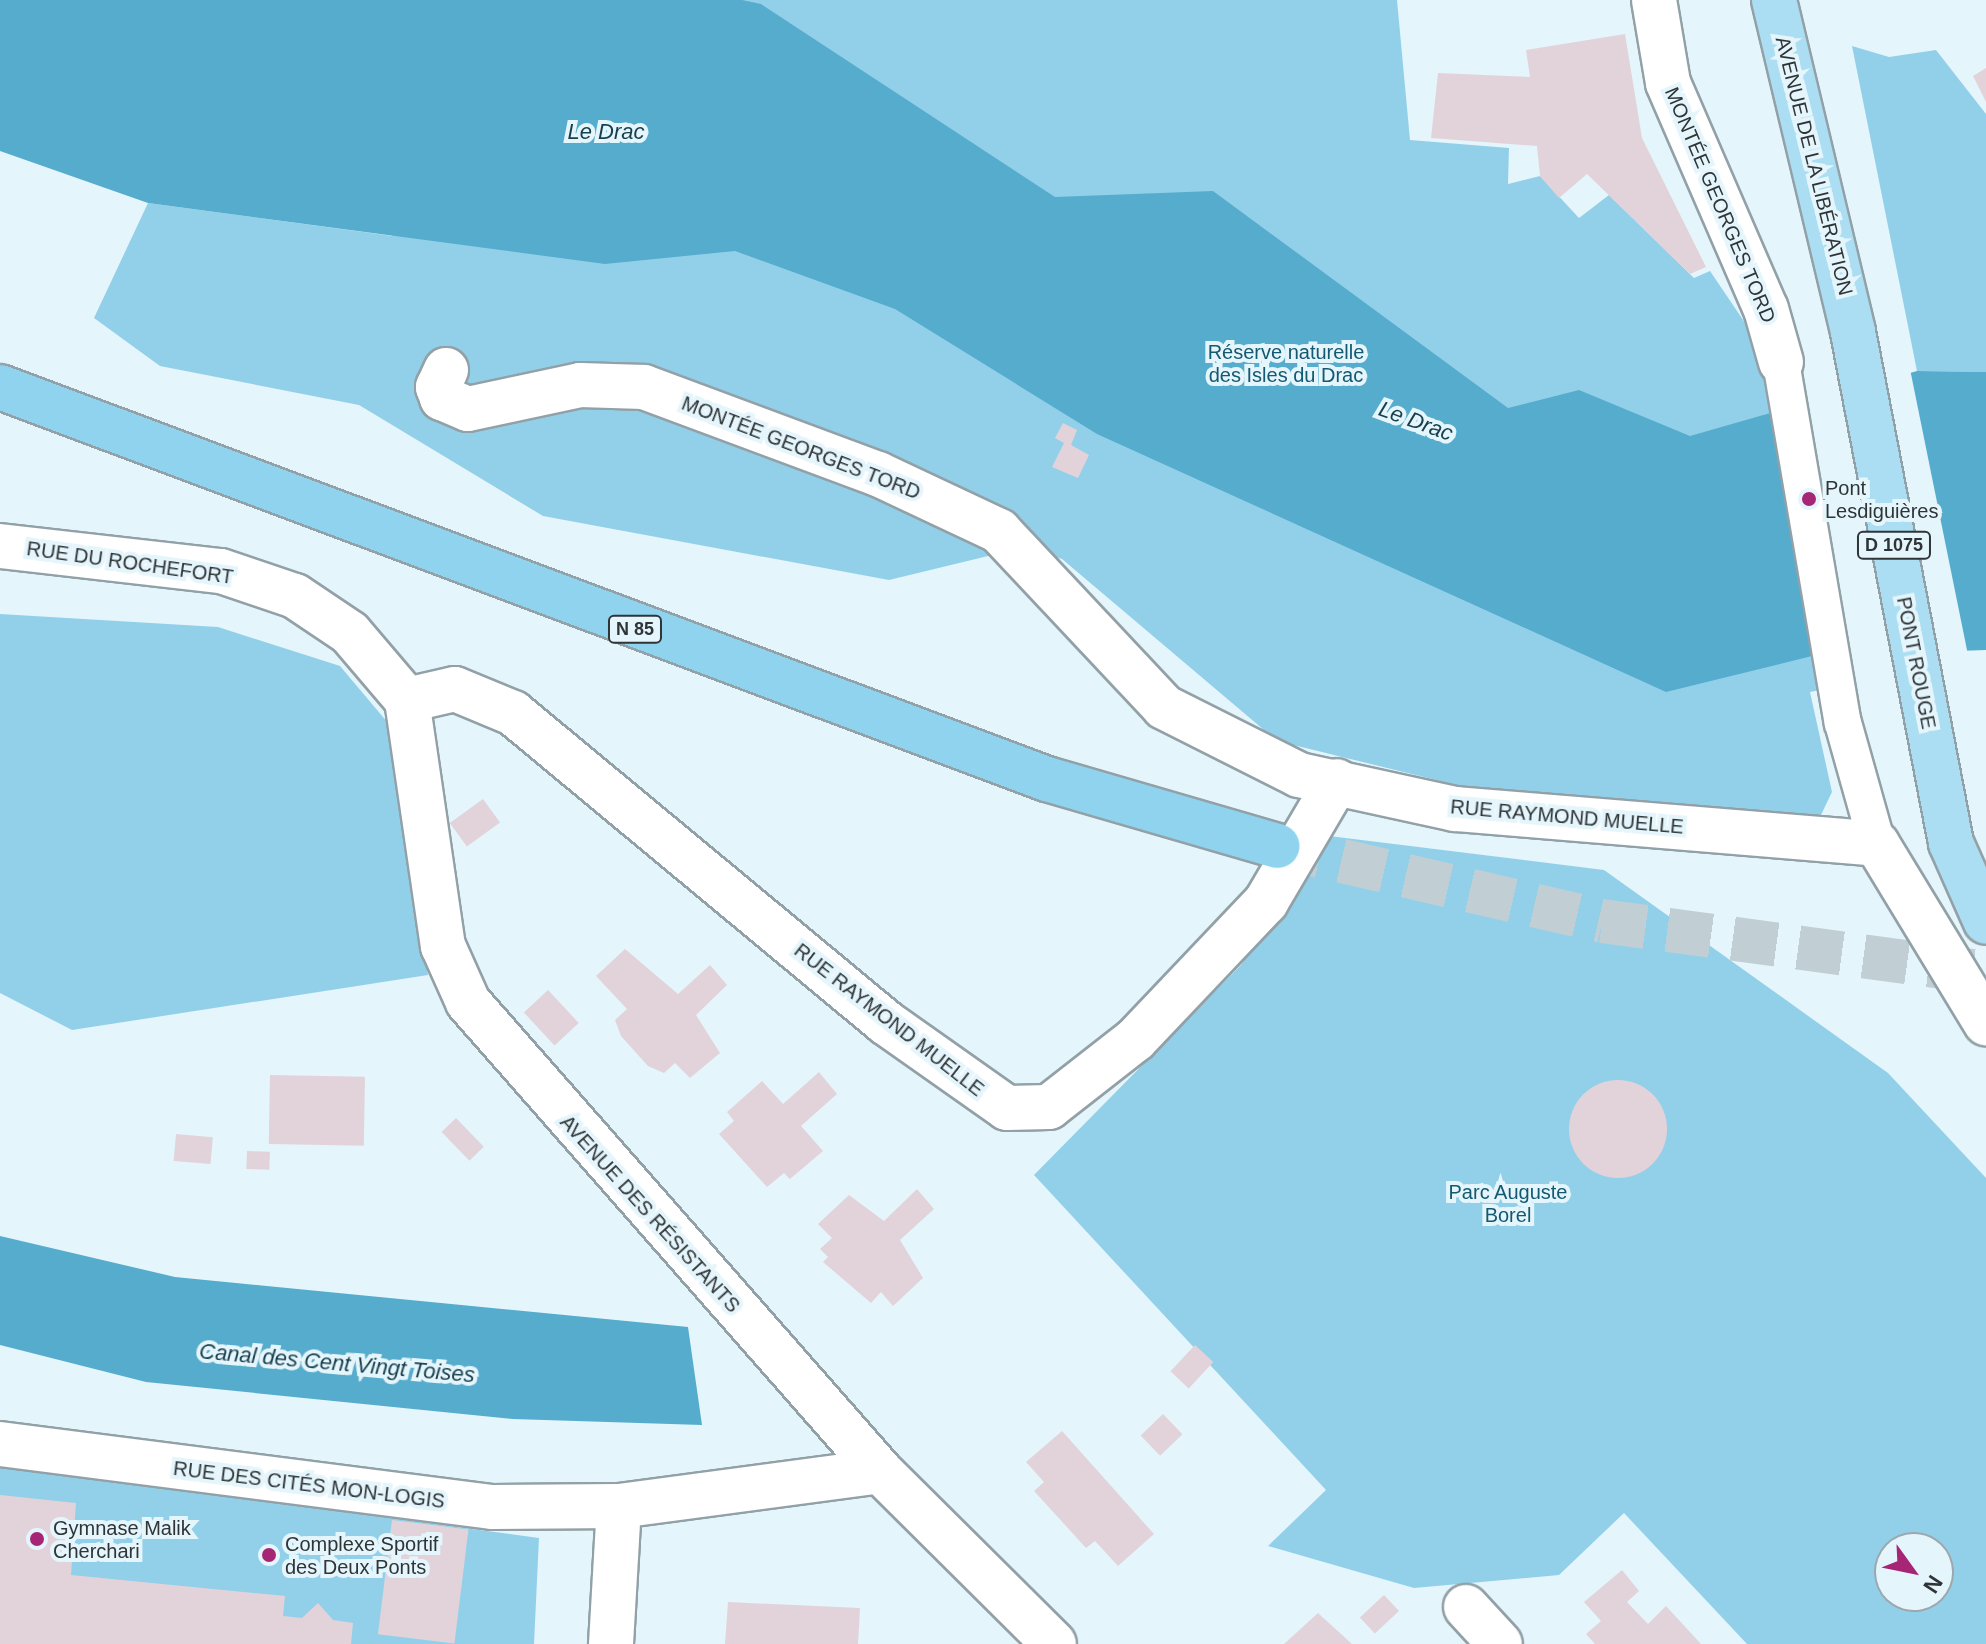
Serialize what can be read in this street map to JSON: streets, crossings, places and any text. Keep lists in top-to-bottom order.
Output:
{
  "streets": {
    "highway": ["N 85"],
    "main road": ["AVENUE DE LA LIBÉRATION", "D 1075", "PONT ROUGE"],
    "street": [
      "MONTÉE GEORGES TORD",
      "RUE DU ROCHEFORT",
      "RUE RAYMOND MUELLE",
      "AVENUE DES RÉSISTANTS",
      "RUE DES CITÉS MON-LOGIS"
    ]
  },
  "crossings": [
    ["AVENUE DE LA LIBÉRATION", "PONT ROUGE"],
    ["MONTÉE GEORGES TORD", "RUE RAYMOND MUELLE"],
    ["RUE DU ROCHEFORT", "RUE RAYMOND MUELLE"],
    ["RUE DU ROCHEFORT", "AVENUE DES RÉSISTANTS"],
    ["RUE RAYMOND MUELLE", "AVENUE DES RÉSISTANTS"],
    ["AVENUE DES RÉSISTANTS", "RUE DES CITÉS MON-LOGIS"]
  ],
  "water": ["Le Drac", "Canal des Cent Vingt Toises"],
  "parks": ["Réserve naturelle des Isles du Drac", "Parc Auguste Borel"],
  "places": ["Pont Lesdiguières", "Gymnase Malik Cherchari", "Complexe Sportif des Deux Ponts"],
  "north": "bottom right"
}
